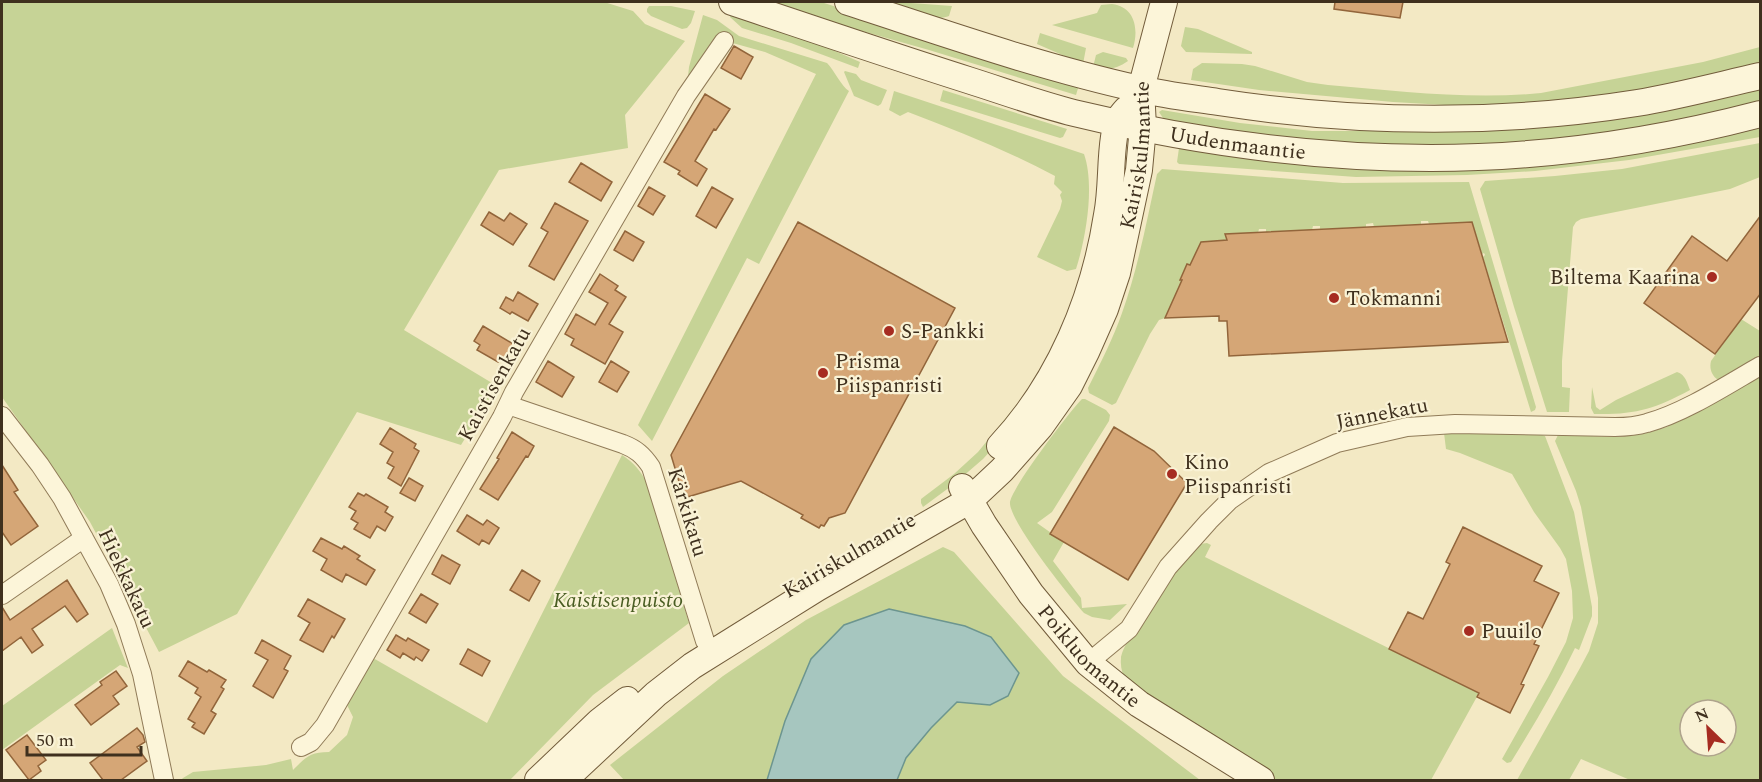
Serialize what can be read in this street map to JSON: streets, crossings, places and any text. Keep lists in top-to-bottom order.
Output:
{
  "streets": {
    "street": [
      "Uudenmaantie",
      "Kairiskulmantie",
      "Kaistisenkatu",
      "Jännekatu",
      "Kärkikatu",
      "Hiekkakatu",
      "Poikluomantie"
    ]
  },
  "crossings": [
    ["Uudenmaantie", "Kairiskulmantie"],
    ["Kairiskulmantie", "Kärkikatu"],
    ["Kairiskulmantie", "Poikluomantie"],
    ["Kaistisenkatu", "Kärkikatu"],
    ["Jännekatu", "Poikluomantie"]
  ],
  "parks": ["Kaistisenpuisto"],
  "places": [
    "Biltema Kaarina",
    "Tokmanni",
    "S-Pankki",
    "Prisma Piispanristi",
    "Kino Piispanristi",
    "Puuilo"
  ],
  "scale_bar": "50 m",
  "north": "top left"
}
